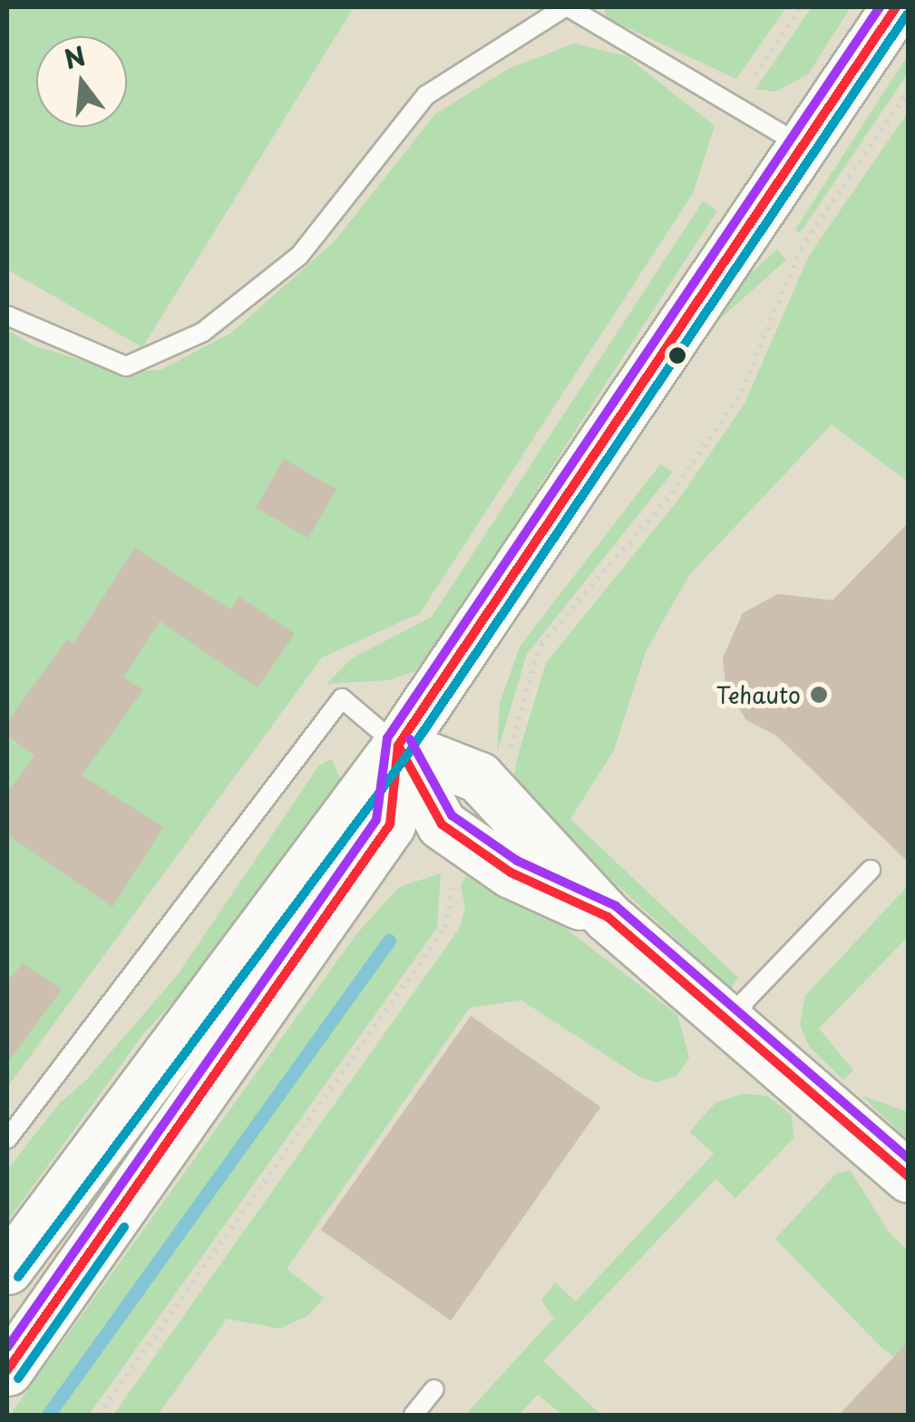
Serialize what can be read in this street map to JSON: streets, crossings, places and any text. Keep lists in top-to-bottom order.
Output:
{
  "places": ["Tehauto"],
  "north": "top"
}
